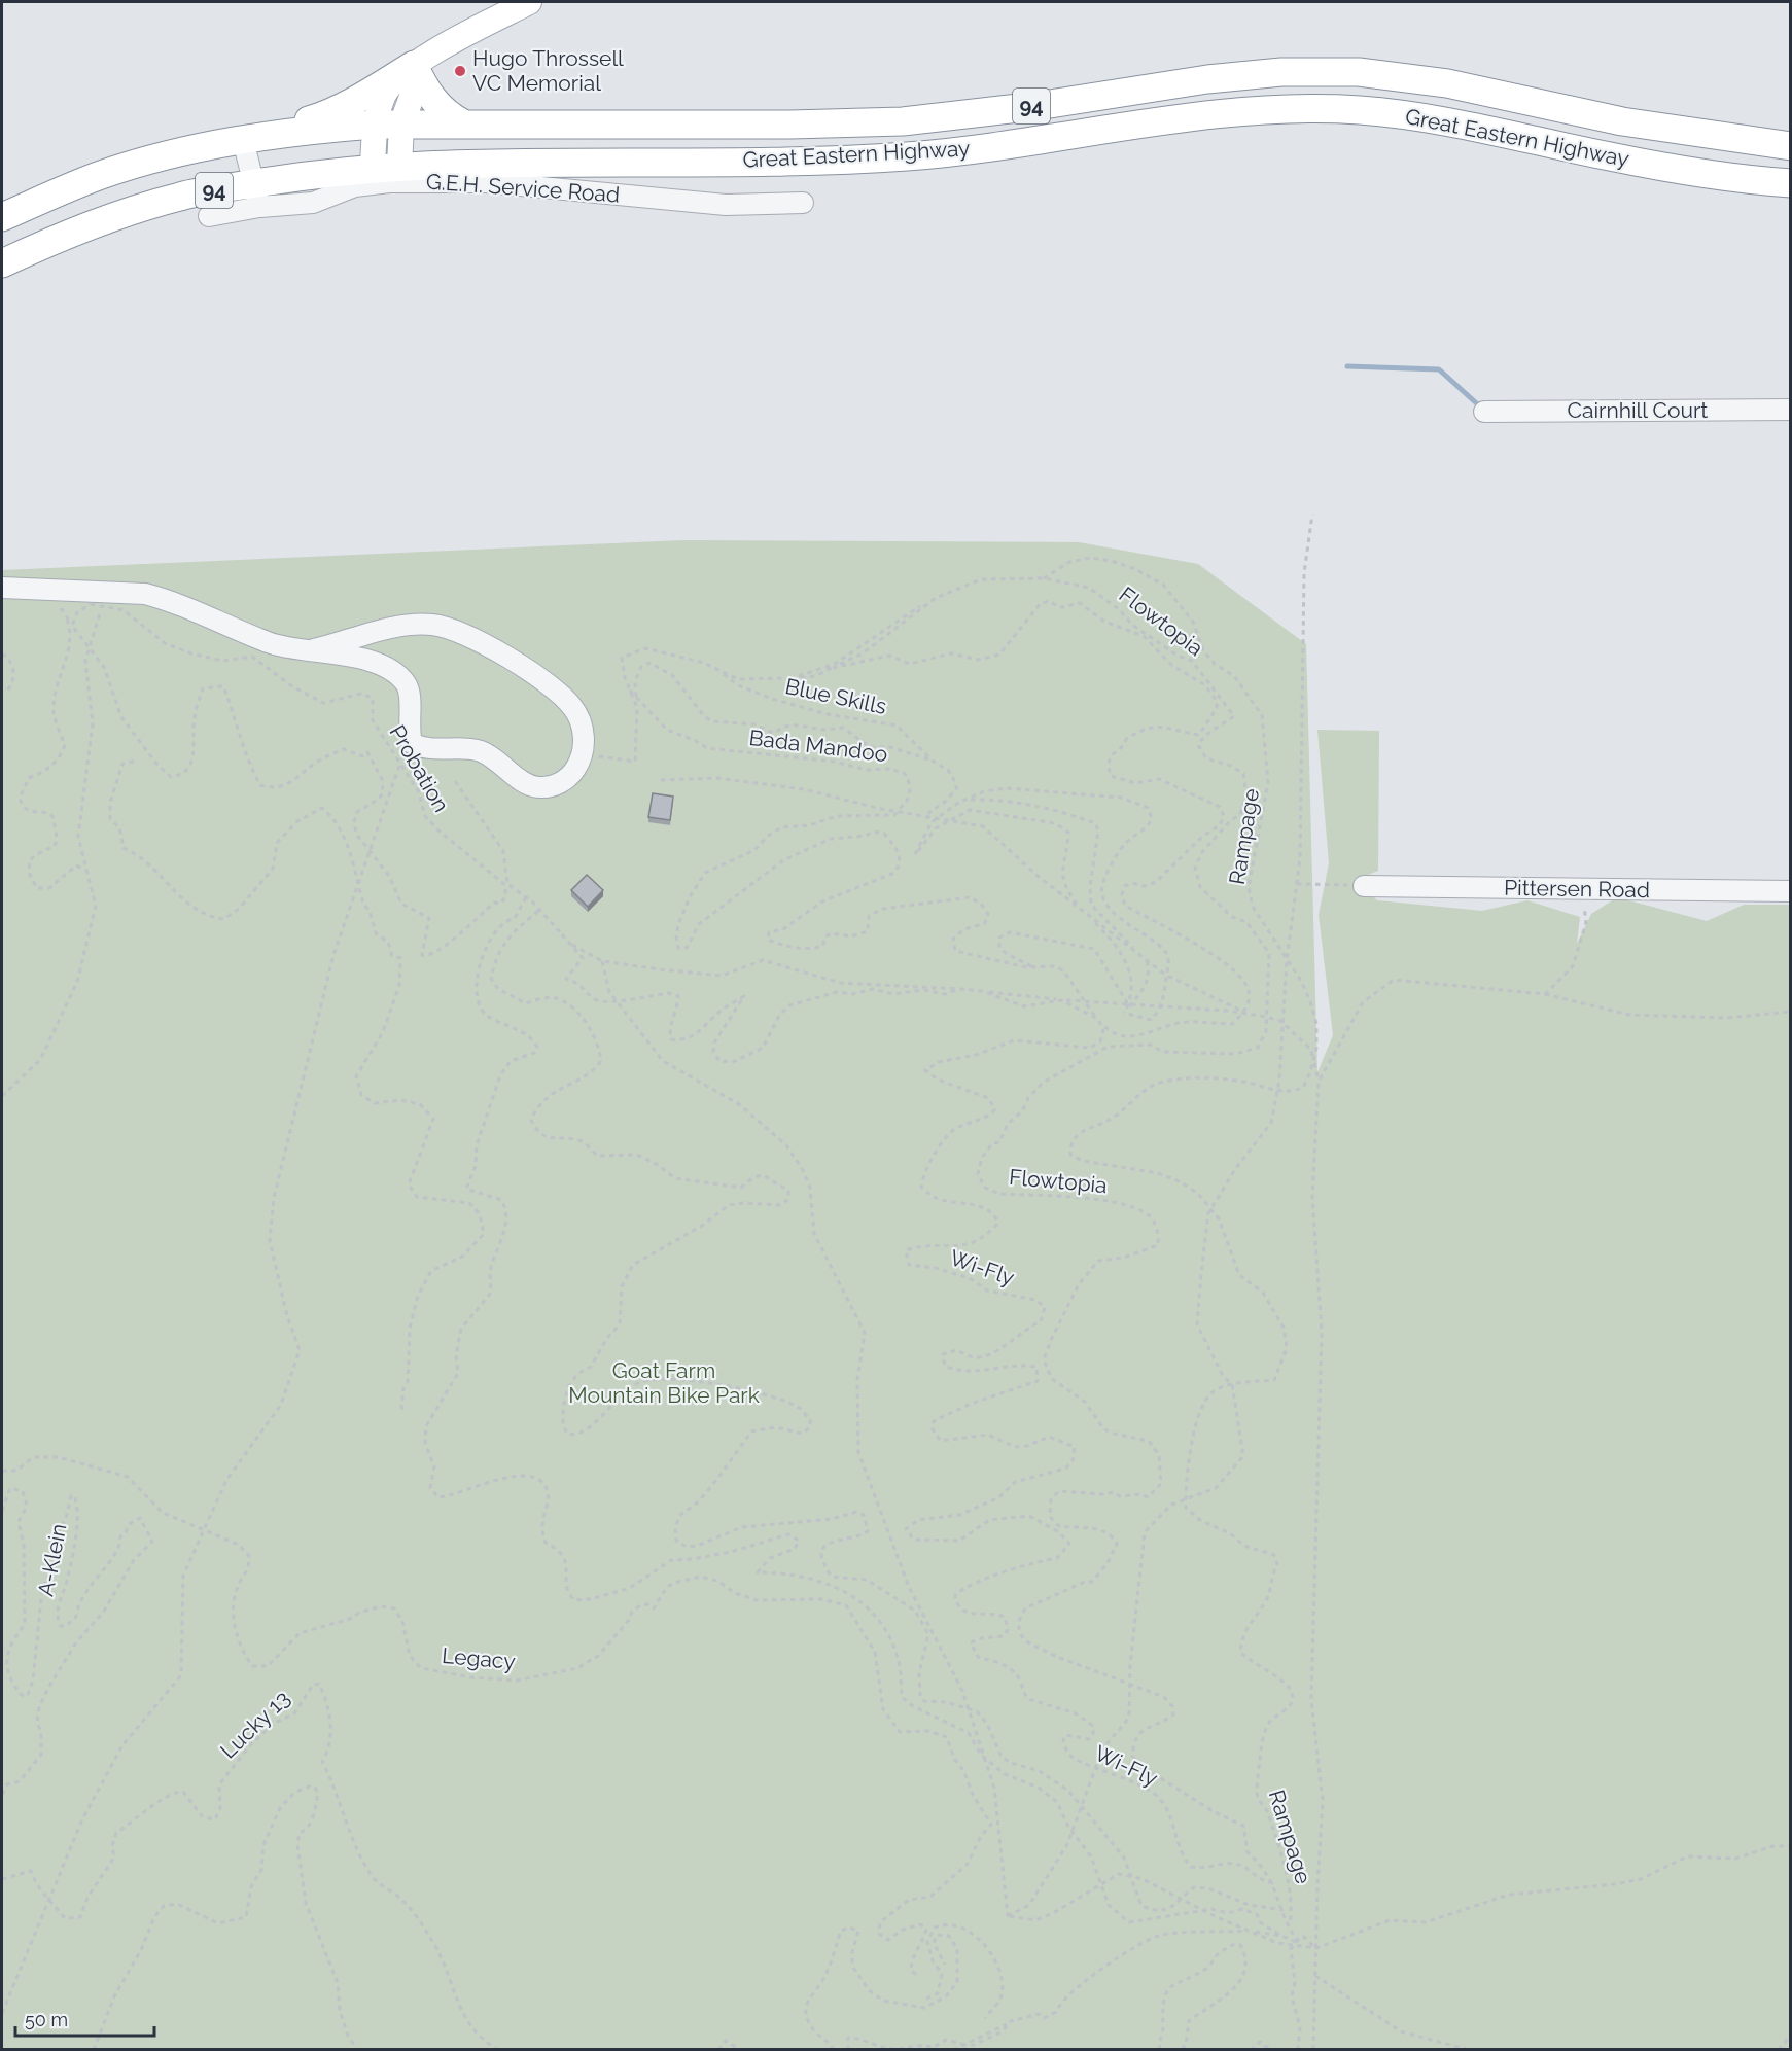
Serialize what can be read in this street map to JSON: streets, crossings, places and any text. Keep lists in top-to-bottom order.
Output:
{
  "streets": {
    "highway": ["94", "Great Eastern Highway"],
    "street": ["G.E.H. Service Road", "Cairnhill Court", "Pittersen Road"],
    "path": [
      "Flowtopia",
      "Blue Skills",
      "Bada Mandoo",
      "Probation",
      "Rampage",
      "Wi-Fly",
      "A-Klein",
      "Legacy",
      "Lucky 13"
    ]
  },
  "crossings": [
    ["Great Eastern Highway", "G.E.H. Service Road"],
    ["Flowtopia", "Blue Skills"],
    ["Flowtopia", "Bada Mandoo"],
    ["Flowtopia", "Rampage"],
    ["Flowtopia", "Wi-Fly"],
    ["Bada Mandoo", "Wi-Fly"]
  ],
  "parks": ["Goat Farm Mountain Bike Park"],
  "places": ["Hugo Throssell VC Memorial"],
  "scale_bar": "50 m"
}
